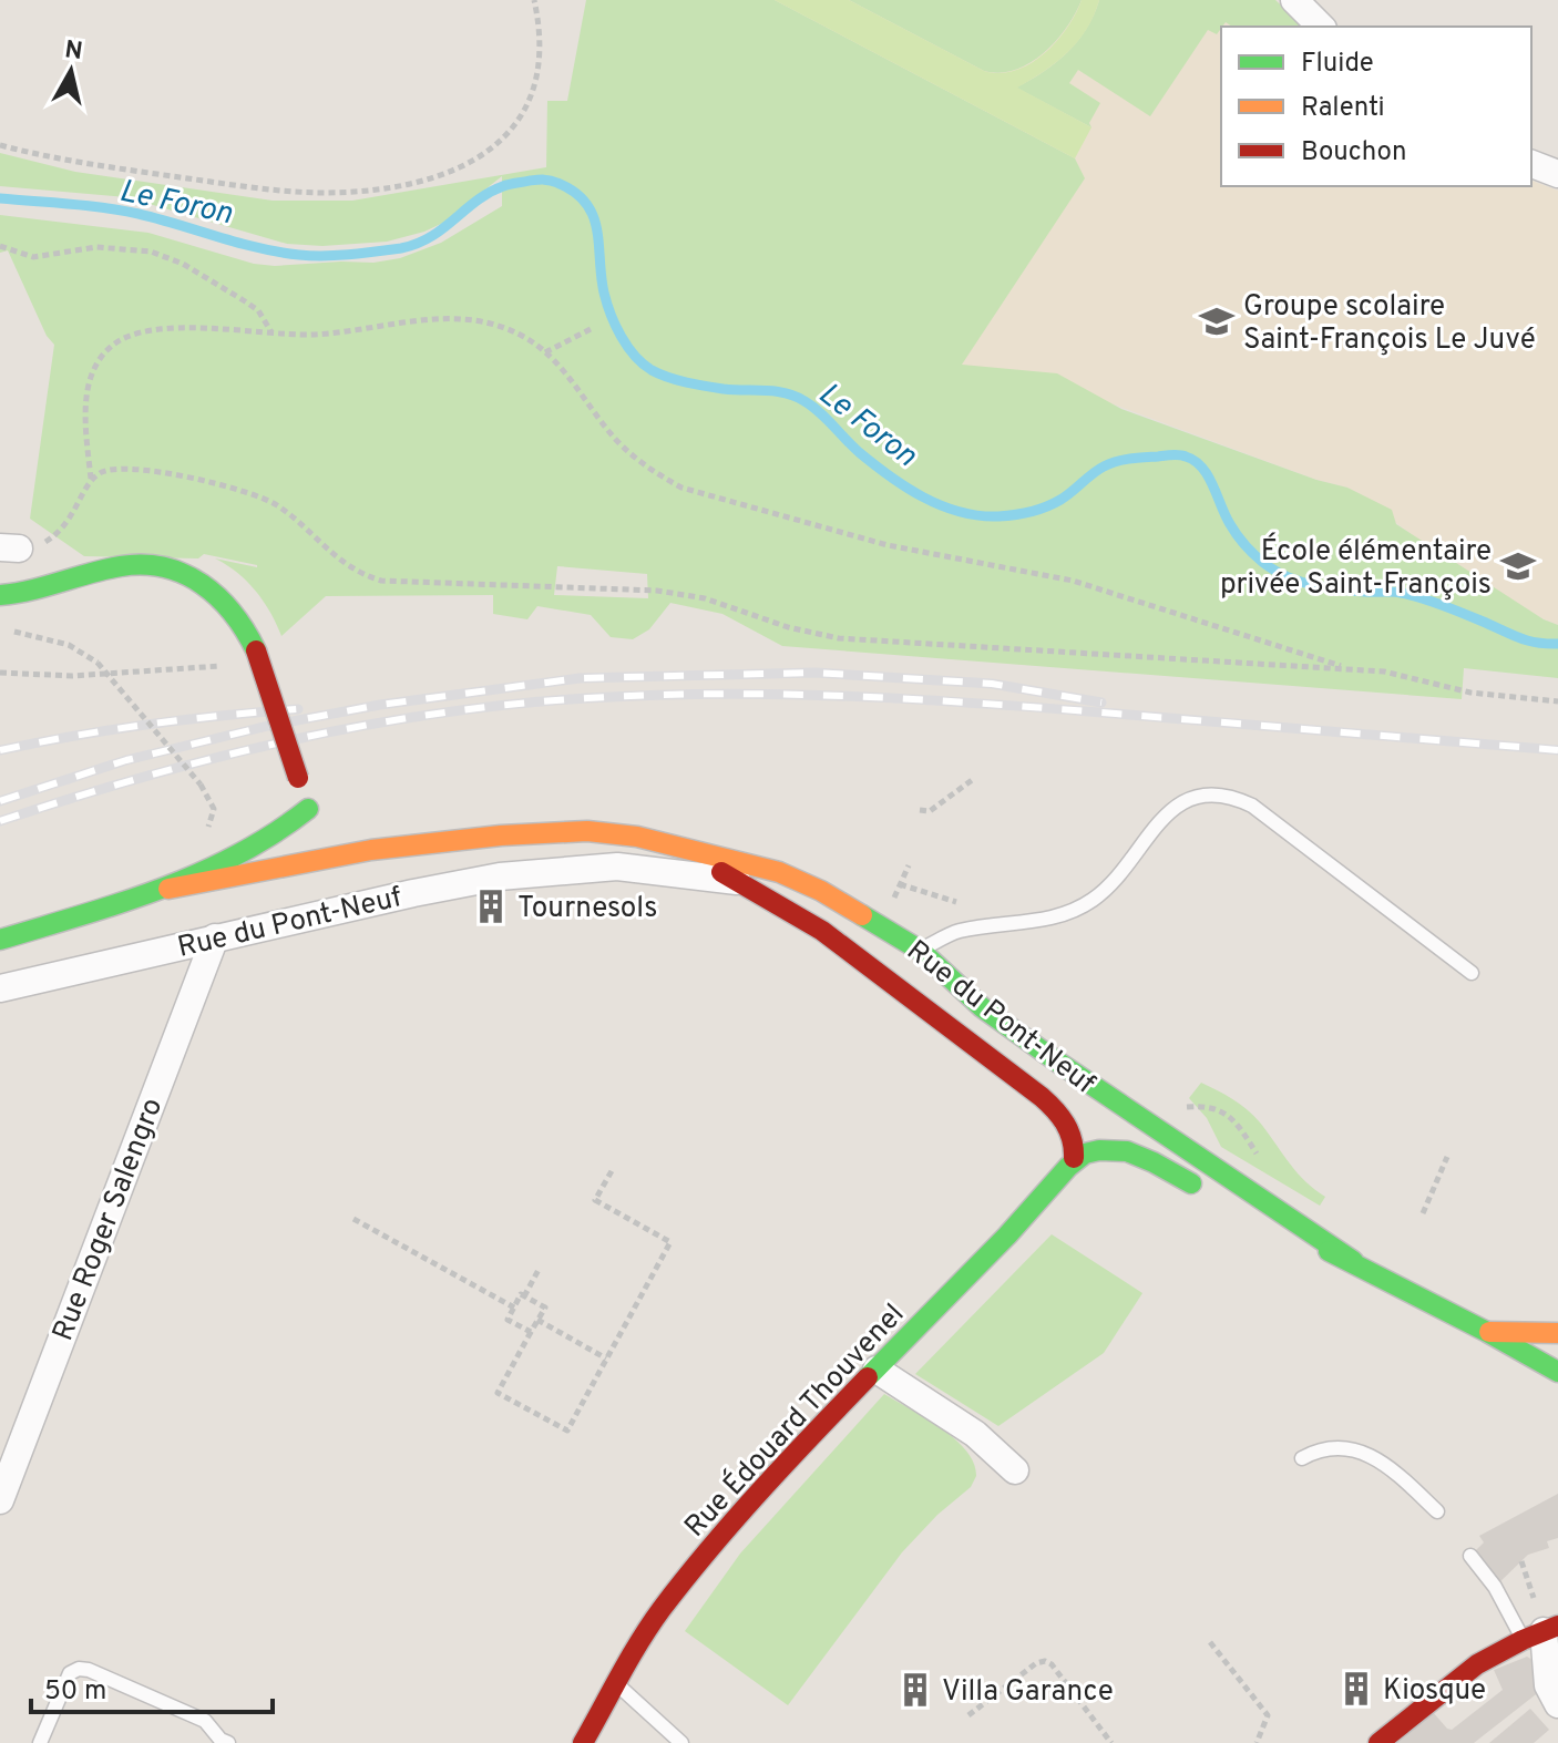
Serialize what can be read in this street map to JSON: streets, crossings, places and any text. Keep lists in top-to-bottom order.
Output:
{
  "streets": {
    "street": ["Rue du Pont-Neuf", "Rue Roger Salengro", "Rue Édouard Thouvenel"]
  },
  "crossings": [
    ["Rue du Pont-Neuf", "Rue Roger Salengro"],
    ["Rue du Pont-Neuf", "Rue Édouard Thouvenel"]
  ],
  "water": ["Le Foron"],
  "places": {
    "school or university": ["Groupe scolaire Saint-François Le Juvé", "École élémentaire privée Saint-François"],
    "building": ["Tournesols", "Kiosque", "Villa Garance"]
  },
  "legend": ["Fluide", "Ralenti", "Bouchon"],
  "scale_bar": "50 m",
  "north": "top"
}
